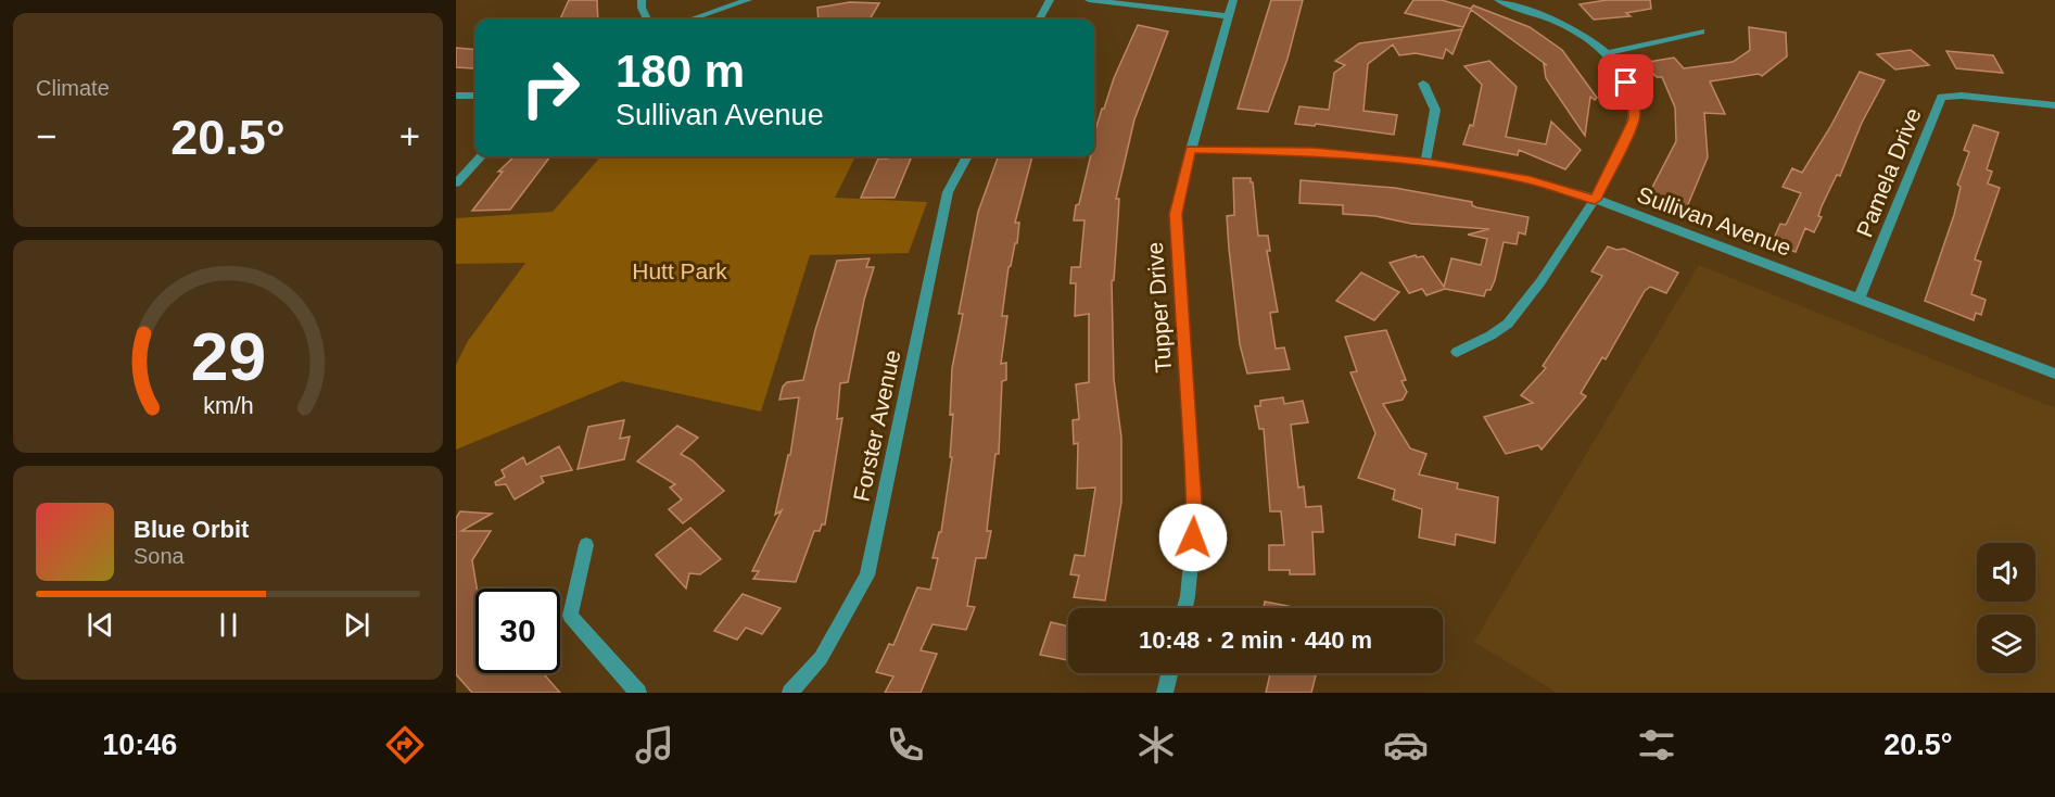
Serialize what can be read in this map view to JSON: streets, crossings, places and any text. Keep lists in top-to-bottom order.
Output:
{
  "streets": {
    "street": [
      "Pamela Drive",
      "Sullivan Avenue",
      "Tupper Drive",
      "Forster Avenue"
    ]
  },
  "crossings": [
    ["Pamela Drive", "Sullivan Avenue"],
    ["Sullivan Avenue", "Tupper Drive"]
  ],
  "parks": ["Hutt Park"],
  "page": {
    "tile": "Climate",
    "turn": ["180 m", "Sullivan Avenue"],
    "heat": ["−", "20.5°", "+"],
    "song": ["Blue Orbit", "Sona"],
    "limit": "30",
    "trip": "10:48 · 2 min · 440 m",
    "tabs": ["10:46", "20.5°"],
    "gauge": ["29", "km/h"]
  }
}
